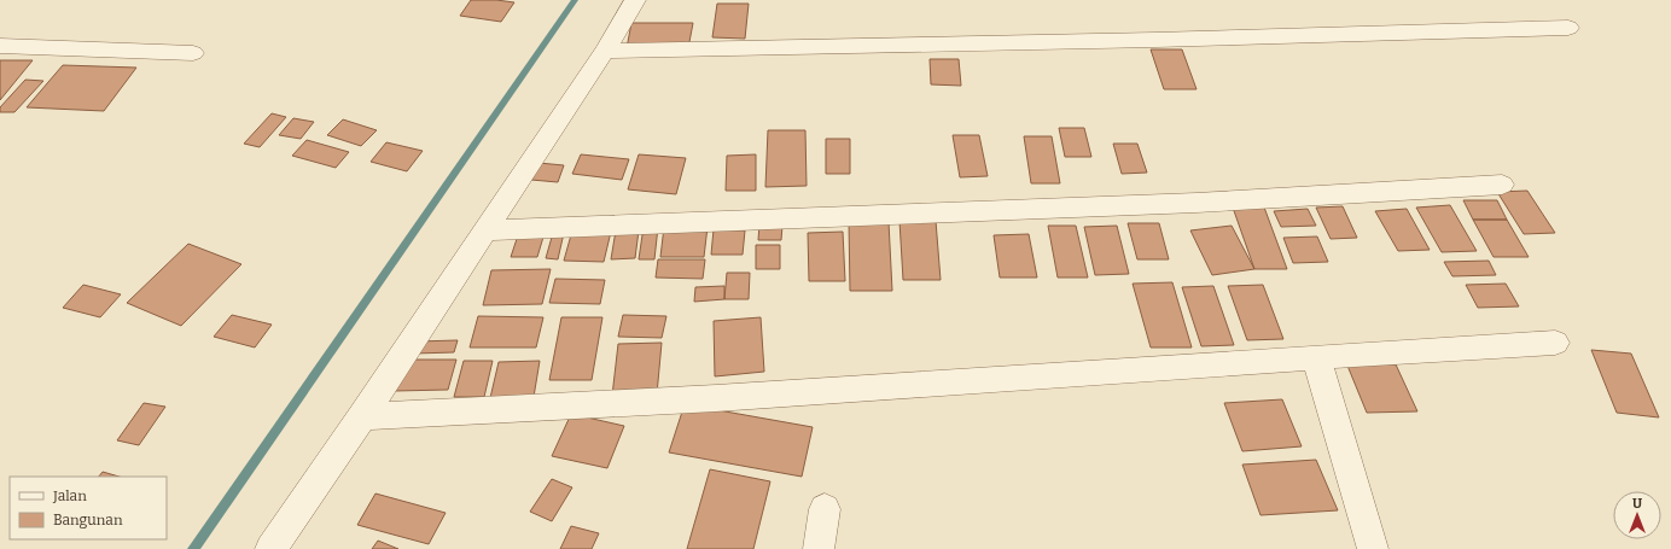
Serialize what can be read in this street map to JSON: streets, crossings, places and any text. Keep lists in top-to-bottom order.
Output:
{
  "legend": ["Jalan", "Bangunan"],
  "north": "top"
}
